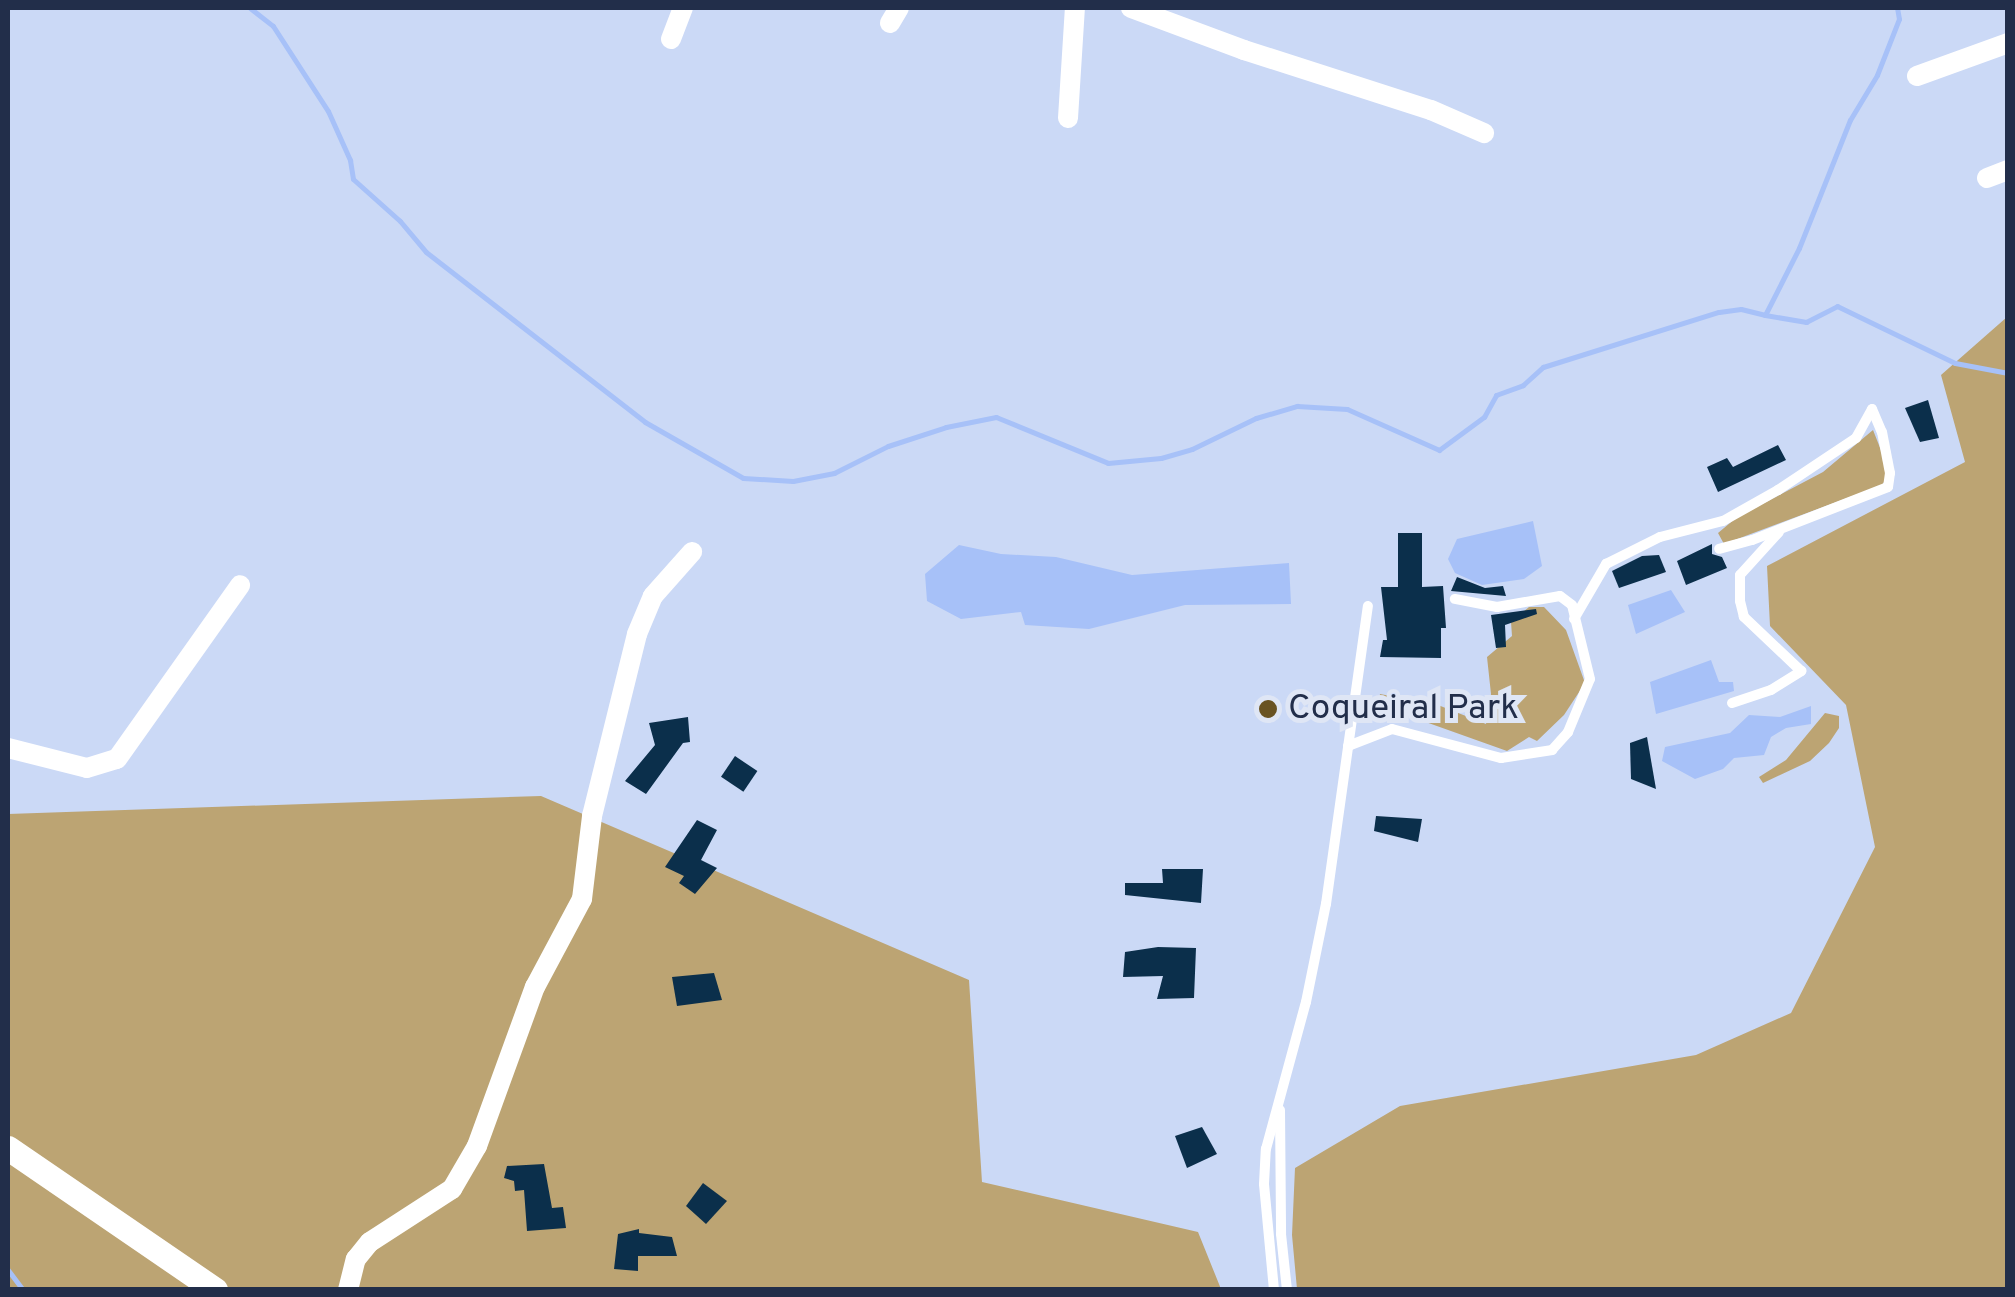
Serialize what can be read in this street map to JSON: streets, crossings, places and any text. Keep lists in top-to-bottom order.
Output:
{
  "places": ["Coqueiral Park"]
}
